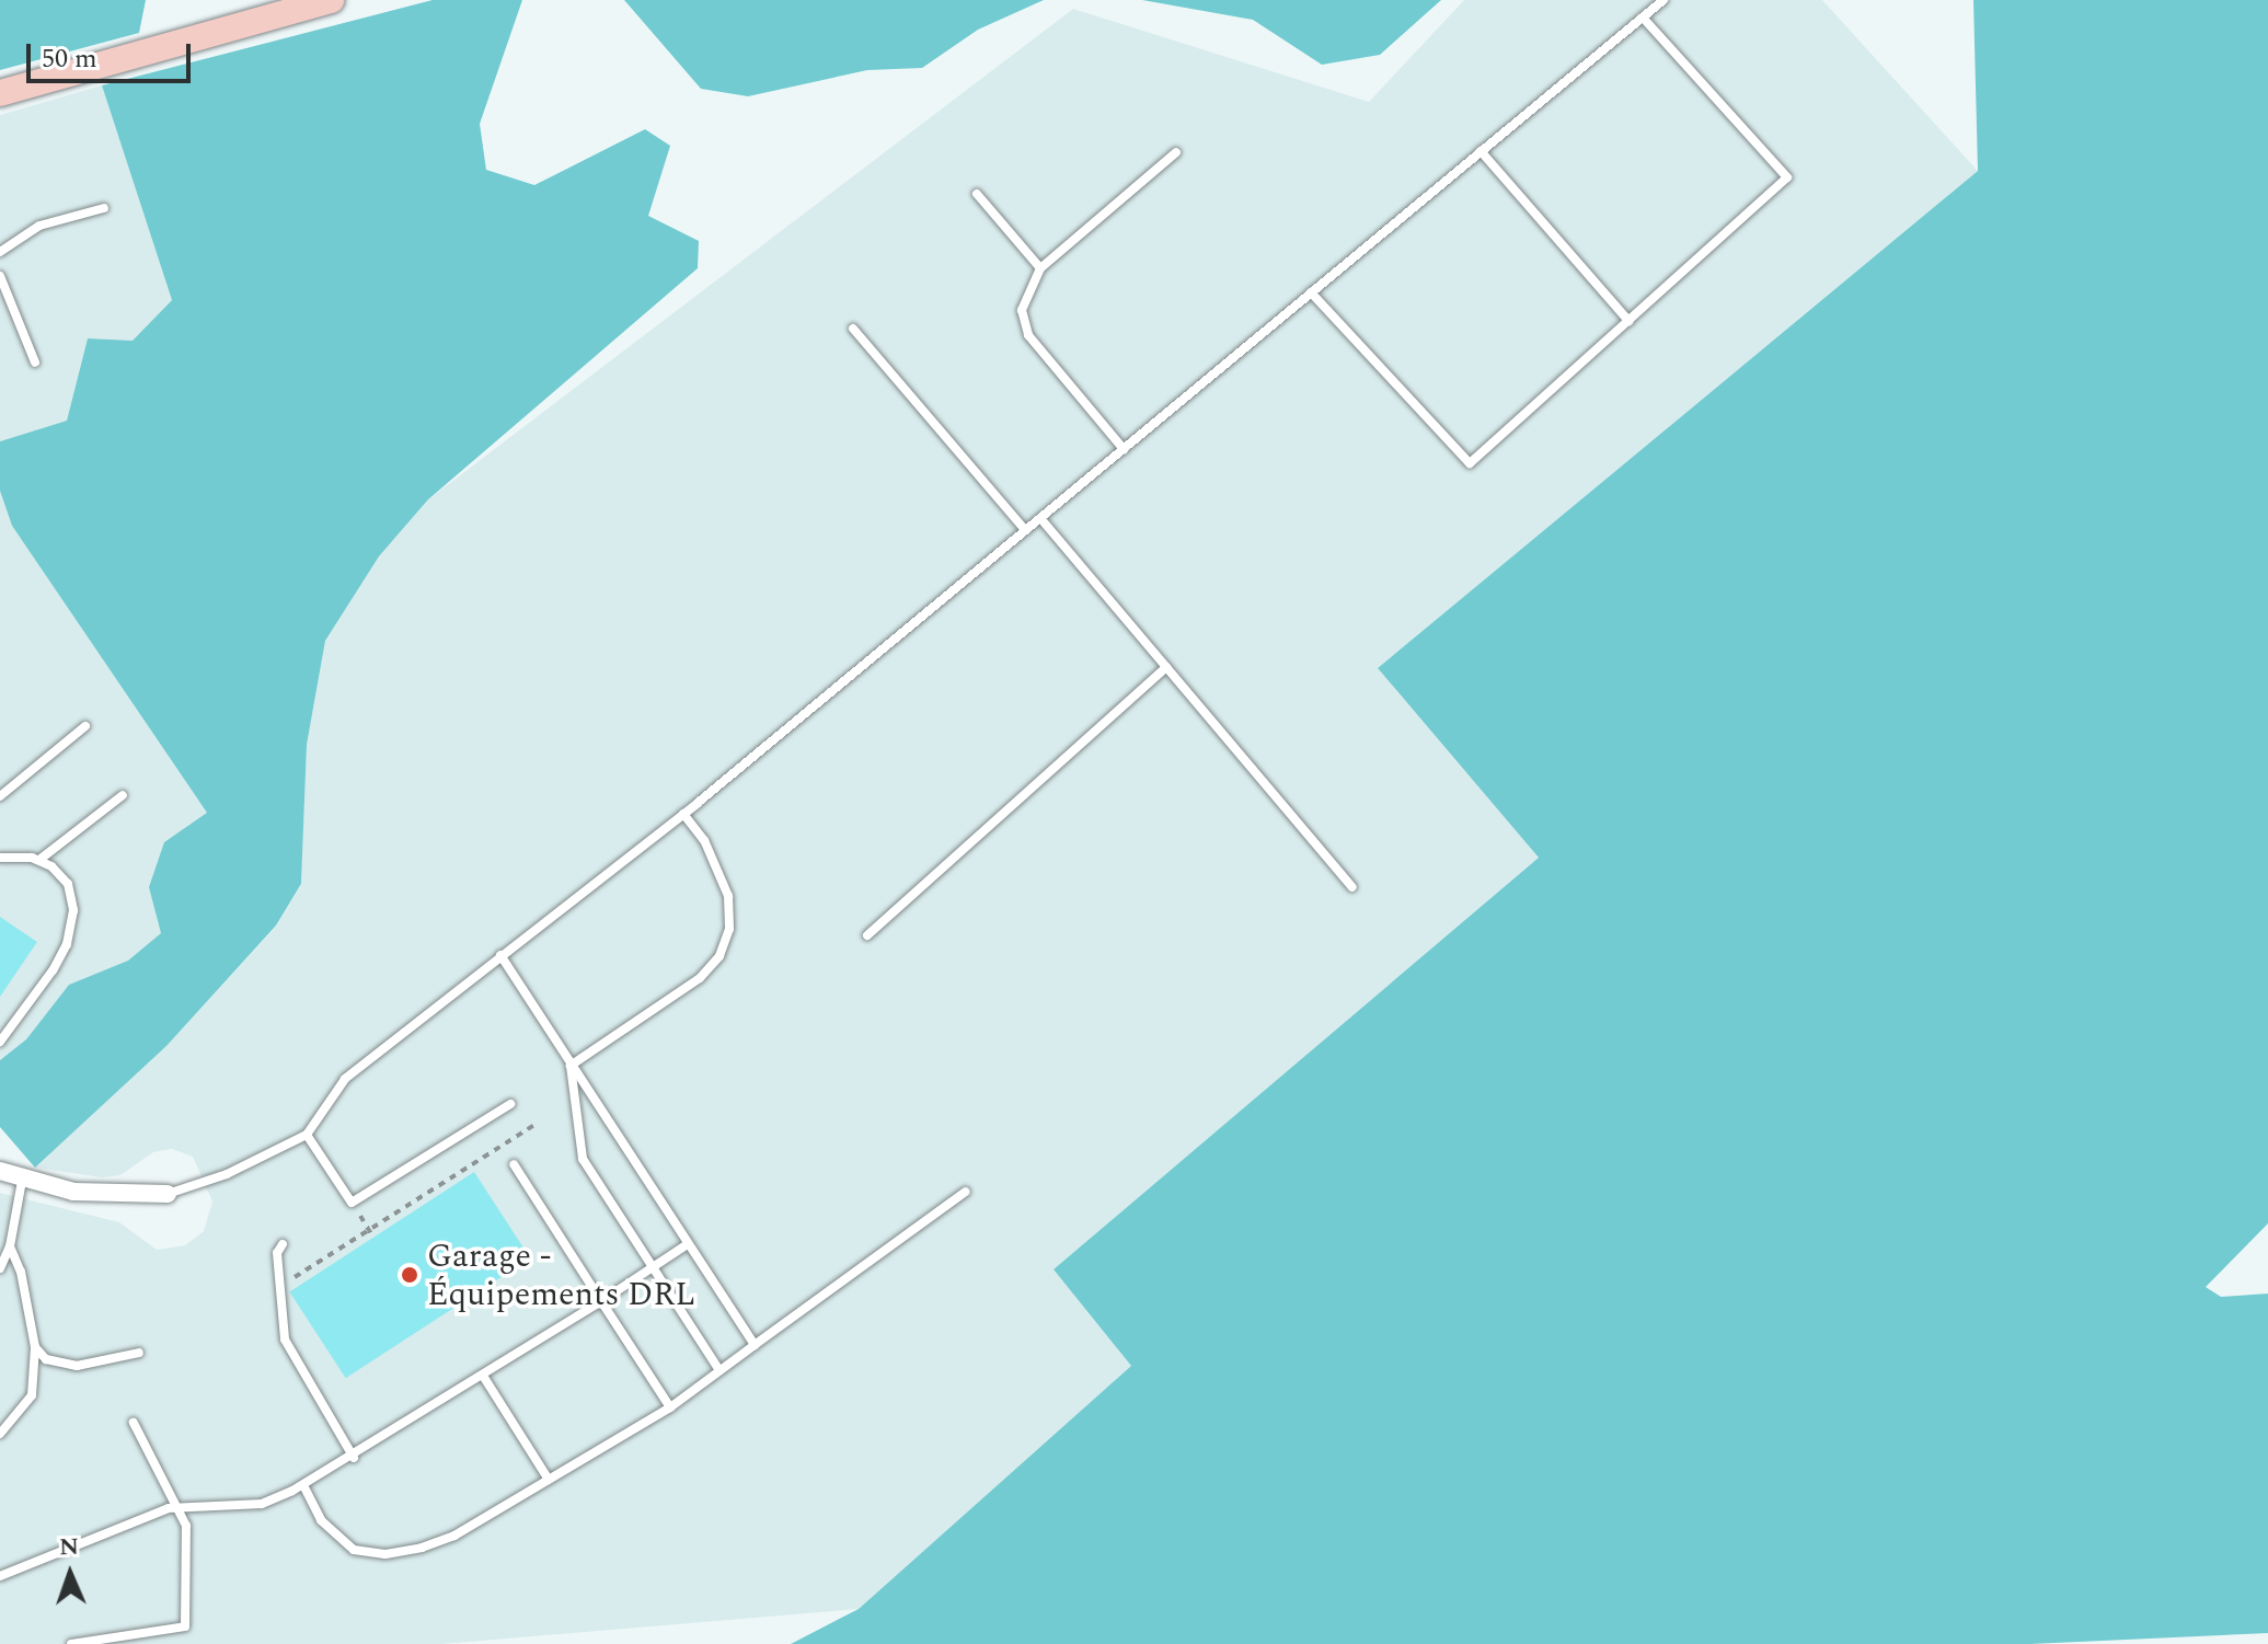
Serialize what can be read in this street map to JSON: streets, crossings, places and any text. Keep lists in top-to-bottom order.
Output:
{
  "places": ["Garage - Équipements DRL"],
  "scale_bar": "50 m",
  "north": "top"
}
